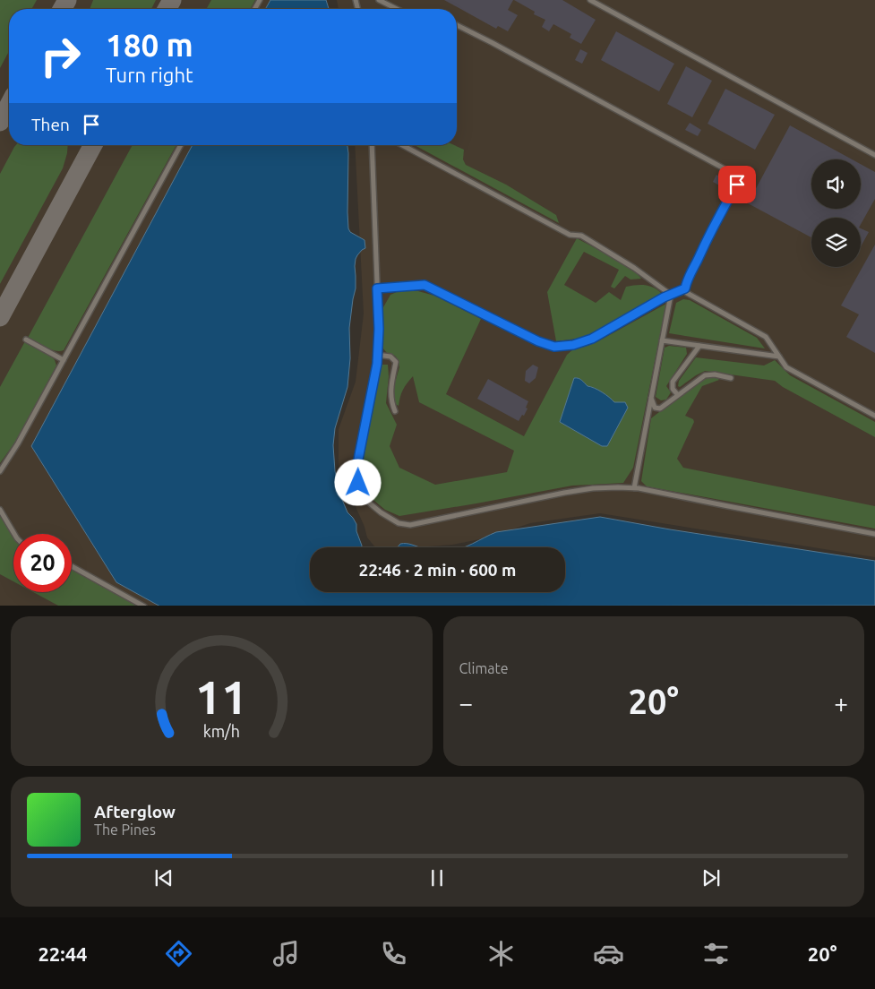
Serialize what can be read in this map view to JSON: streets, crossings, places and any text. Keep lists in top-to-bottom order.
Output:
{
  "page": {
    "turn": ["180 m", "Turn right"],
    "then": "Then",
    "limit": "20",
    "trip": "22:46 · 2 min · 600 m",
    "tile": "Climate",
    "heat": ["−", "20°", "+"],
    "song": ["Afterglow", "The Pines"],
    "tabs": ["22:44", "20°"],
    "gauge": ["11", "km/h"]
  }
}
